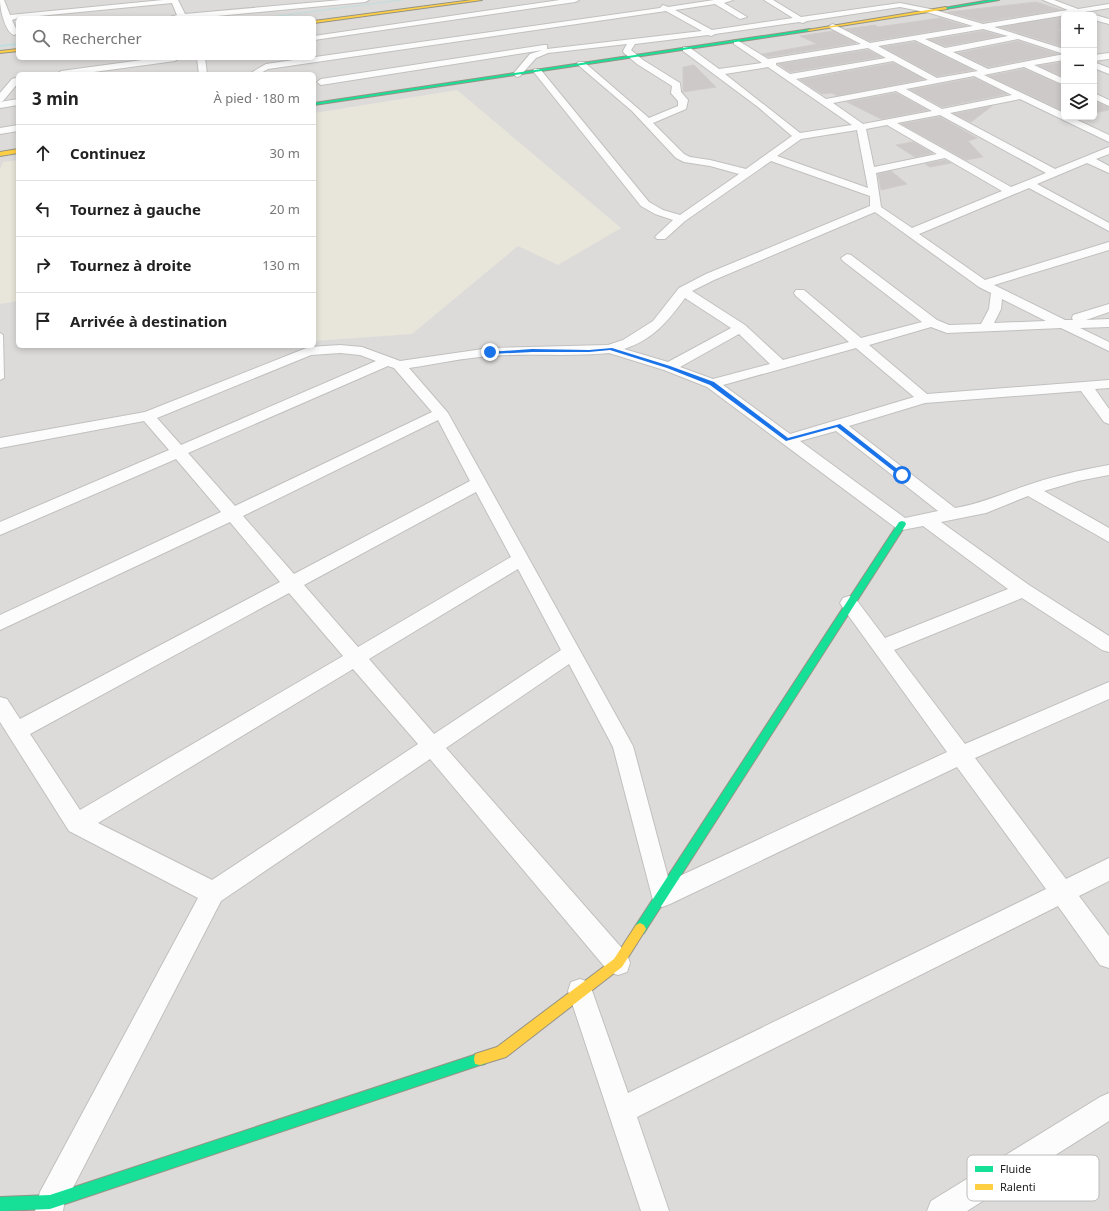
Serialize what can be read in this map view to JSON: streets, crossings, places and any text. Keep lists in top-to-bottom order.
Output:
{
  "legend": ["Fluide", "Ralenti"],
  "page": {
    "map_buttons": ["+", "−"],
    "search": "Rechercher",
    "heading": ["3 min", "À pied · 180 m"],
    "list": [
      ["Continuez", "30 m"],
      ["Tournez à gauche", "20 m"],
      ["Tournez à droite", "130 m"],
      "Arrivée à destination"
    ]
  }
}
